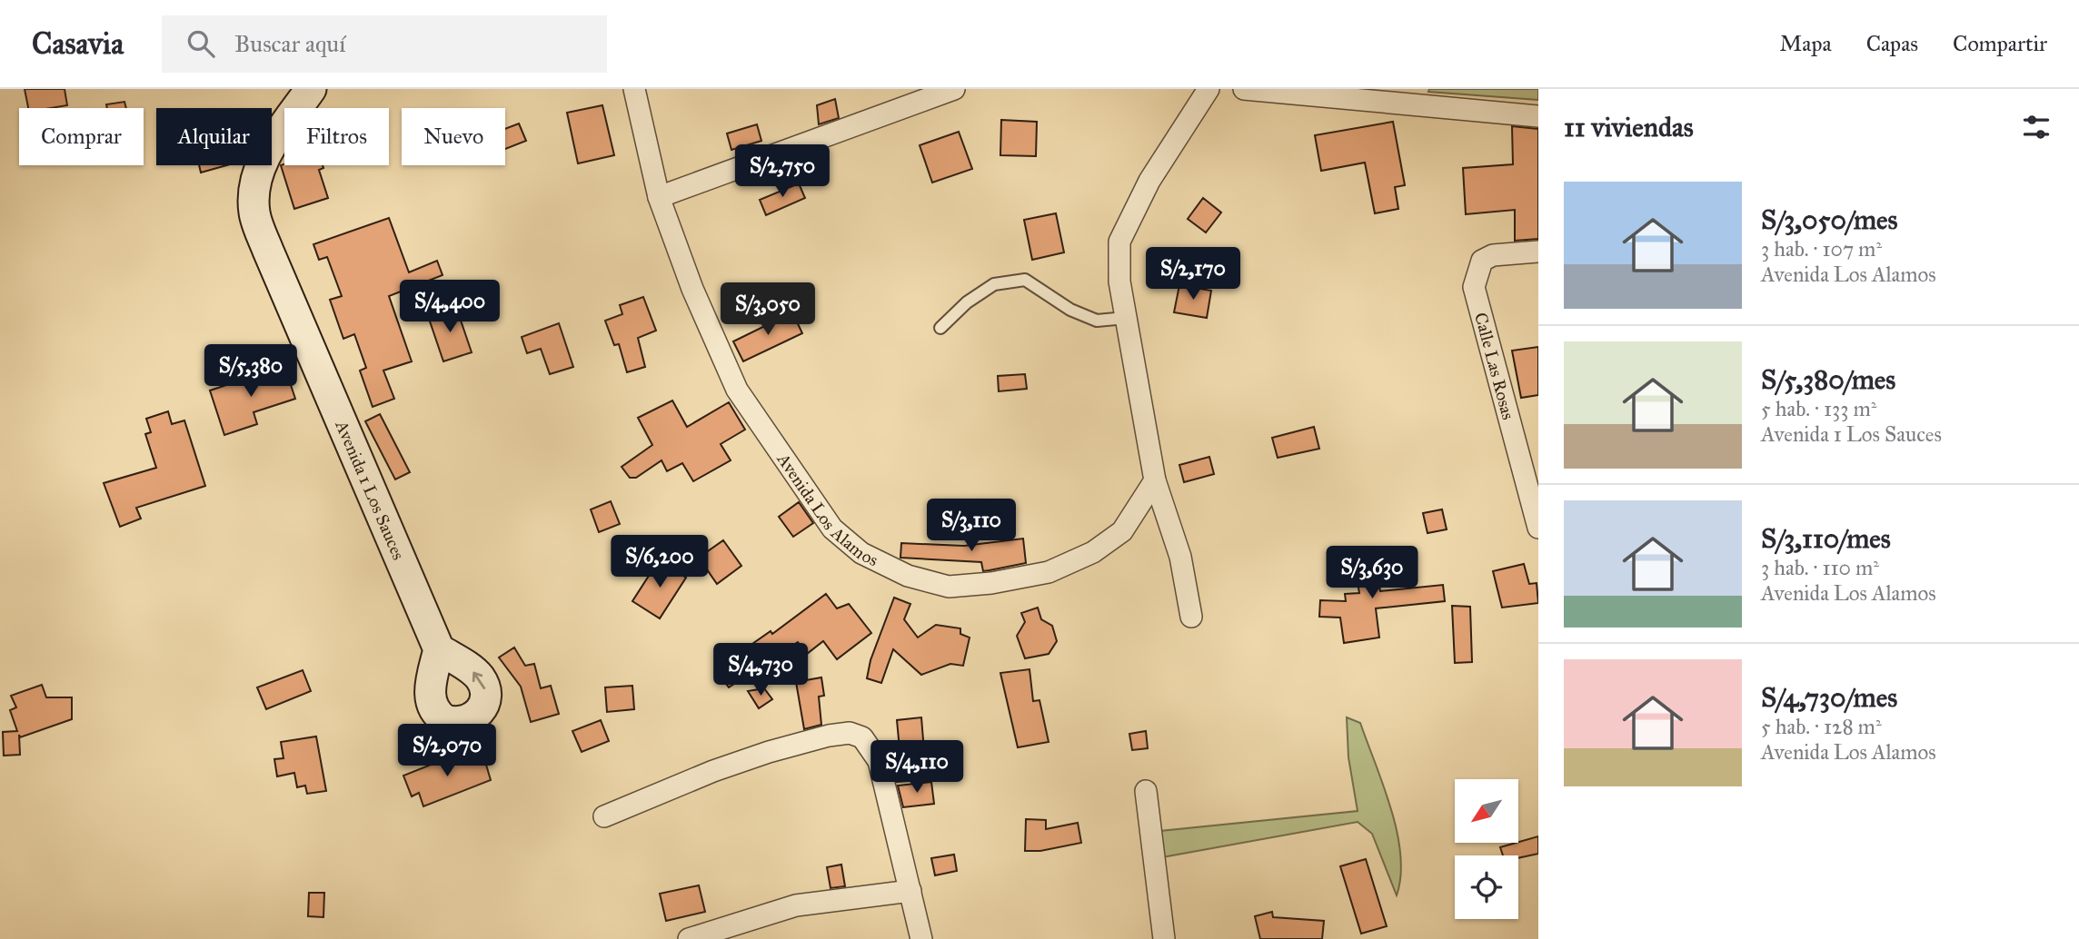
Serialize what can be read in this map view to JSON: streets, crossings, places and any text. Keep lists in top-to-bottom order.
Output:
{
  "streets": {
    "street": ["Calle Las Rosas", "Avenida 1 Los Sauces", "Avenida Los Alamos"]
  },
  "north": "bottom left",
  "page": {
    "header": "Casavia",
    "search": "Buscar aquí",
    "nav": ["Mapa", "Capas", "Compartir"],
    "heading": "11 viviendas",
    "chip": [
      "Comprar",
      "Alquilar",
      "Filtros",
      "Nuevo"
    ],
    "price": [
      "S/2,750",
      "S/2,170",
      "S/4,400",
      "S/3,050",
      "S/5,380",
      "S/3,110",
      "S/6,200",
      "S/3,630",
      "S/4,730",
      "S/2,070",
      "S/4,110"
    ],
    "list": [
      {
        "name": "S/3,050/mes",
        "note": "3 hab. · 107 m² · Avenida Los Alamos"
      },
      {
        "name": "S/5,380/mes",
        "note": "5 hab. · 133 m² · Avenida 1 Los Sauces"
      },
      {
        "name": "S/3,110/mes",
        "note": "3 hab. · 110 m² · Avenida Los Alamos"
      },
      {
        "name": "S/4,730/mes",
        "note": "5 hab. · 128 m² · Avenida Los Alamos"
      }
    ]
  }
}
